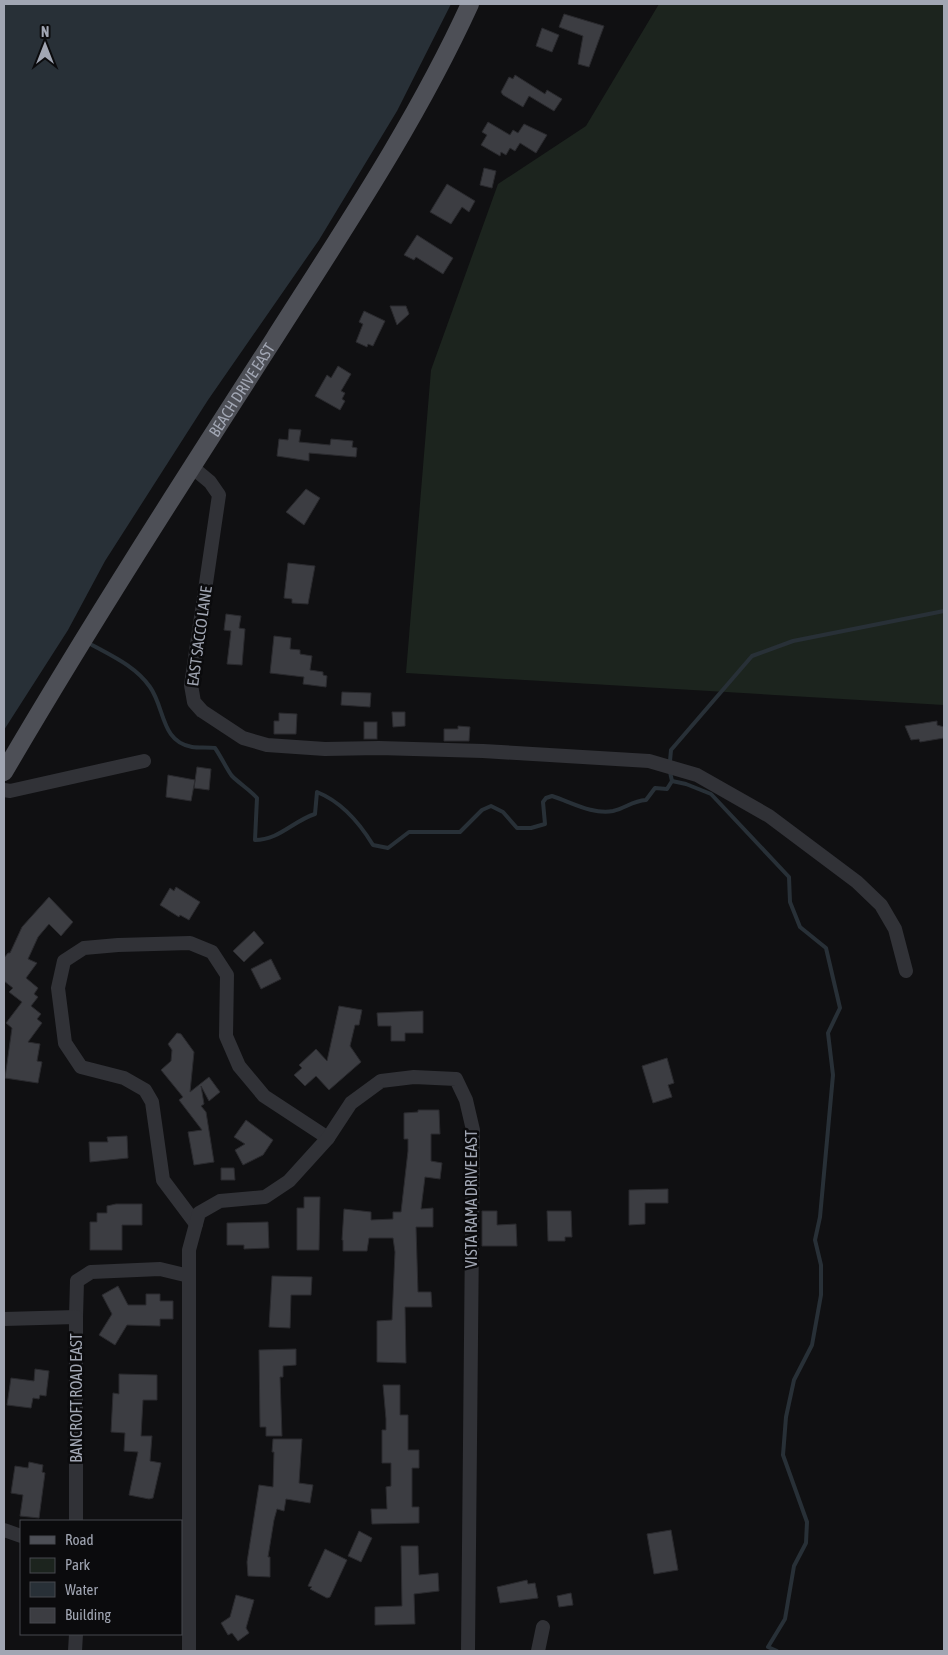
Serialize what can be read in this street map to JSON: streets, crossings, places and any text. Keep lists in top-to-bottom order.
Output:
{
  "streets": {
    "main road": ["BEACH DRIVE EAST"],
    "street": ["EAST SACCO LANE", "VISTA RAMA DRIVE EAST", "BANCROFT ROAD EAST"]
  },
  "crossings": [
    ["BEACH DRIVE EAST", "EAST SACCO LANE"]
  ],
  "legend": [
    "Road",
    "Park",
    "Water",
    "Building"
  ],
  "north": "top"
}
